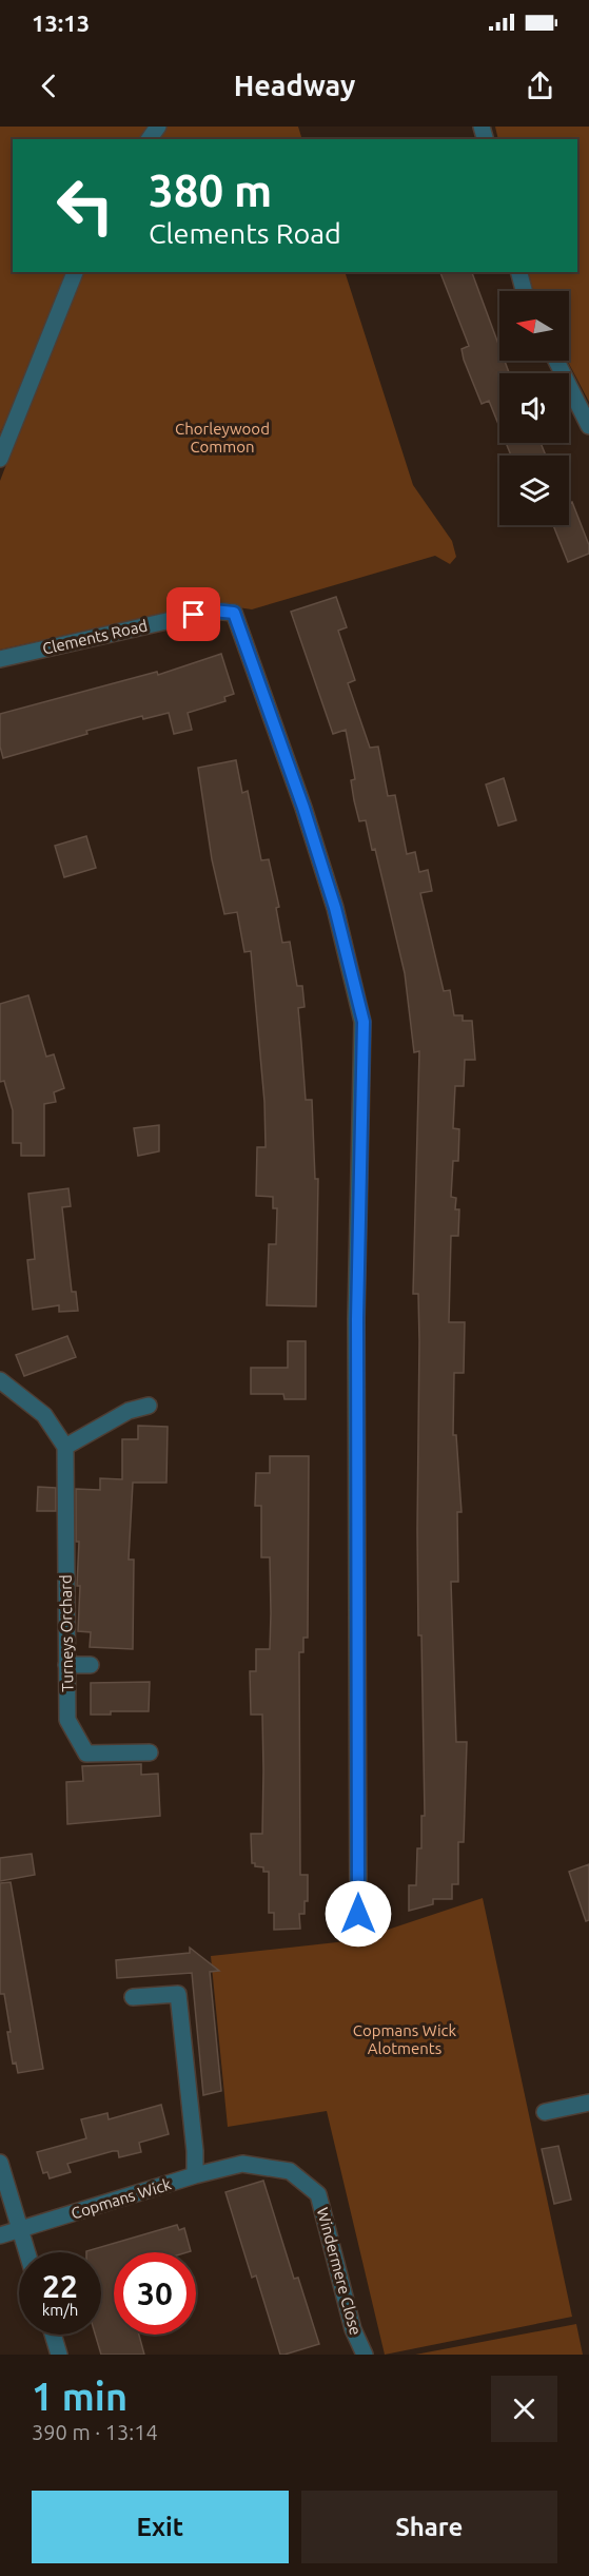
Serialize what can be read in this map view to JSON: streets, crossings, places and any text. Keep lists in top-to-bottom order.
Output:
{
  "streets": {
    "street": [
      "Clements Road",
      "Turneys Orchard",
      "Copmans Wick",
      "Windermere Close"
    ]
  },
  "crossings": [
    ["Copmans Wick", "Windermere Close"]
  ],
  "parks": ["Chorleywood Common", "Copmans Wick Alotments"],
  "north": "left",
  "page": {
    "status": "13:13",
    "header": "Headway",
    "turn": ["380 m", "Clements Road"],
    "speed": "22 km/h",
    "limit": "30",
    "heading": ["1 min", "390 m · 13:14"],
    "buttons": ["Exit", "Share"]
  }
}
